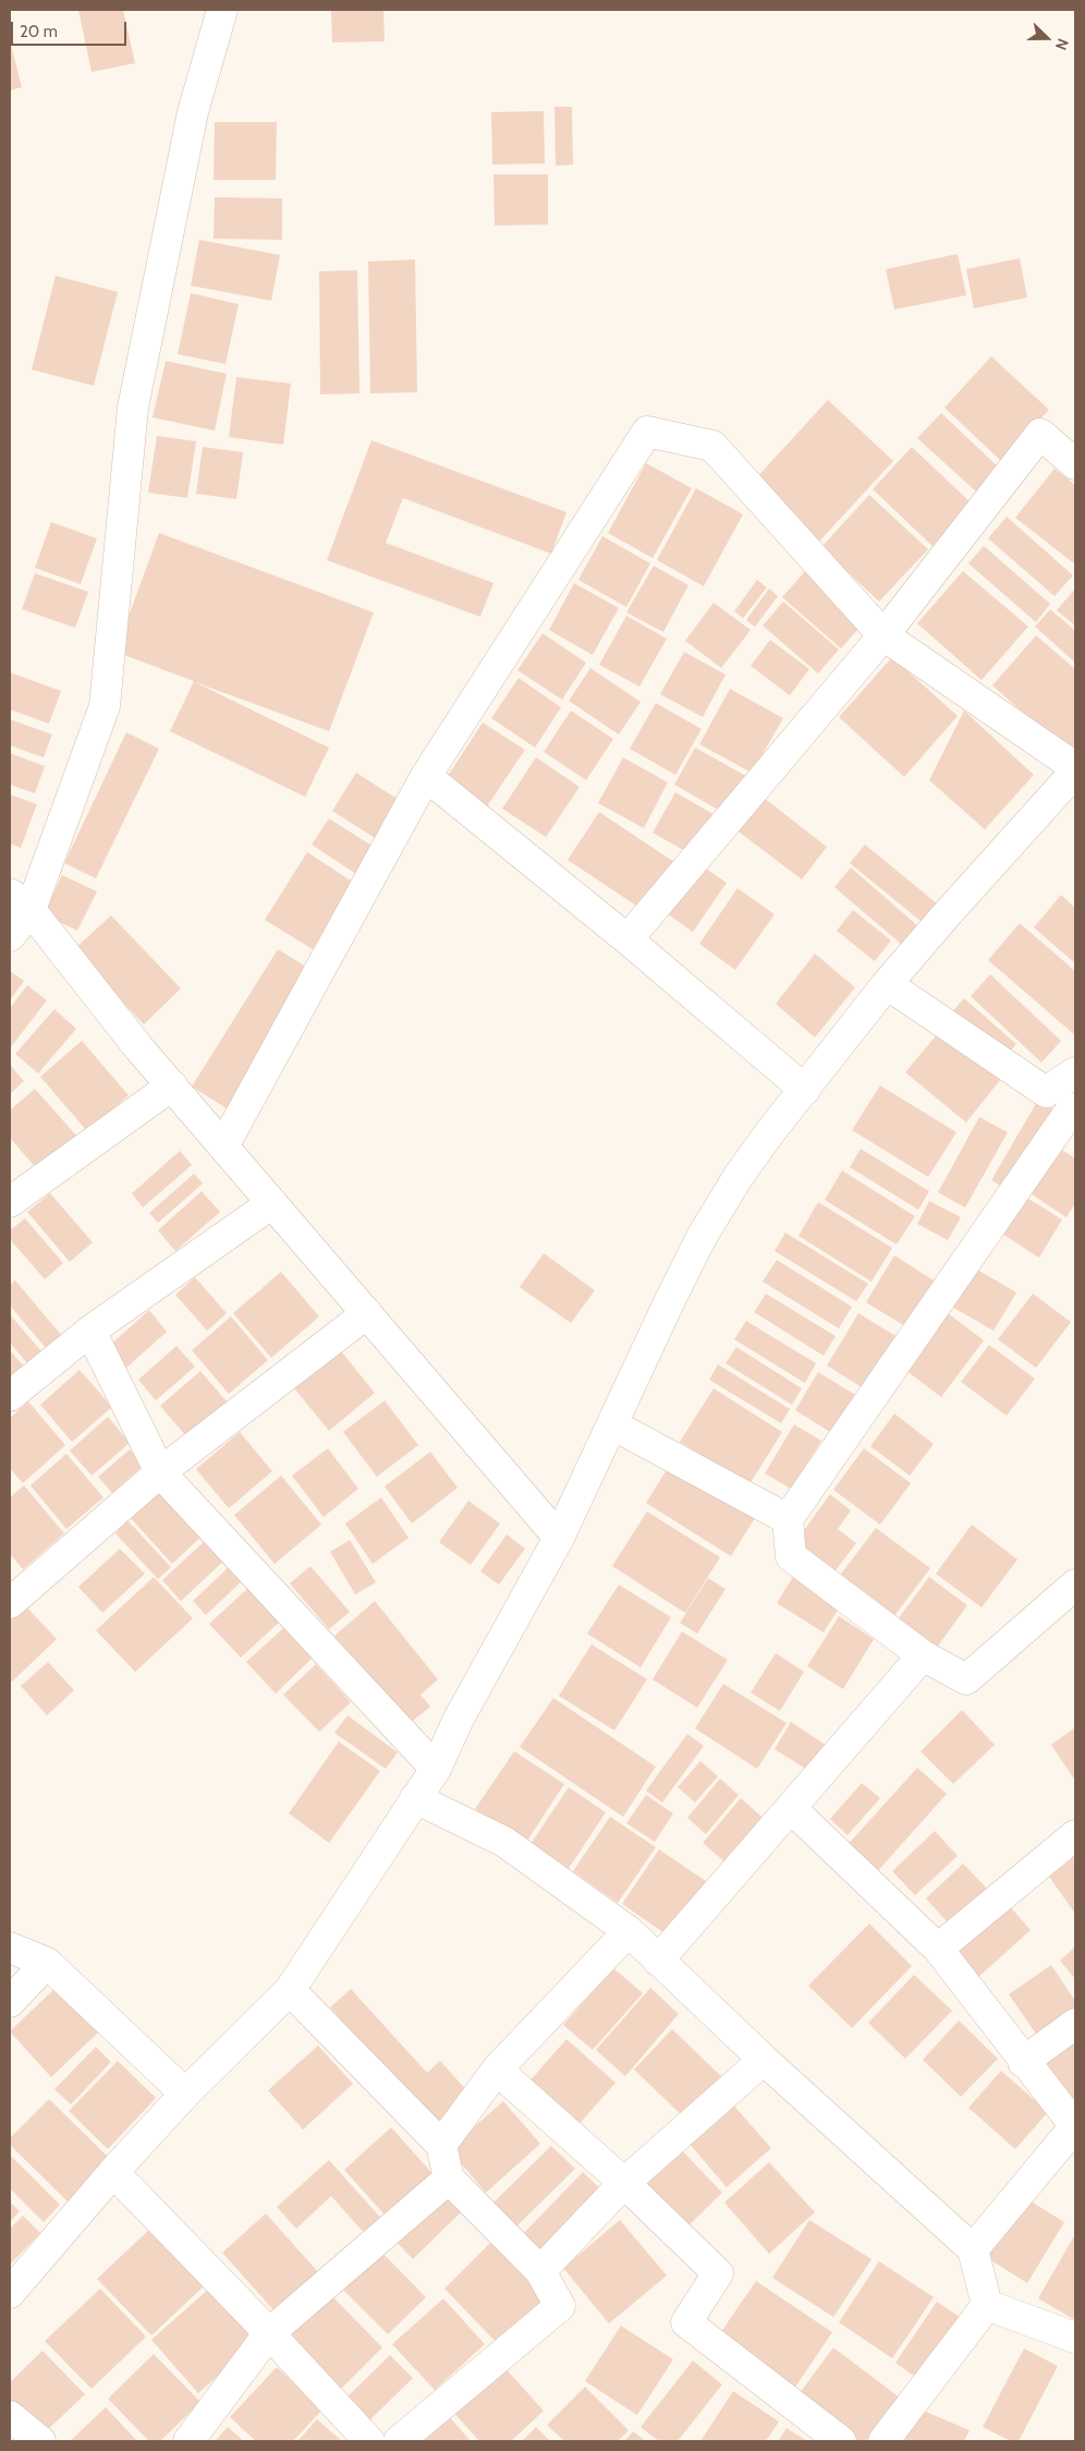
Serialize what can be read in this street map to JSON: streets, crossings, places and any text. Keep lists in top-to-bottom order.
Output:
{
  "scale_bar": "20 m",
  "north": "right"
}
